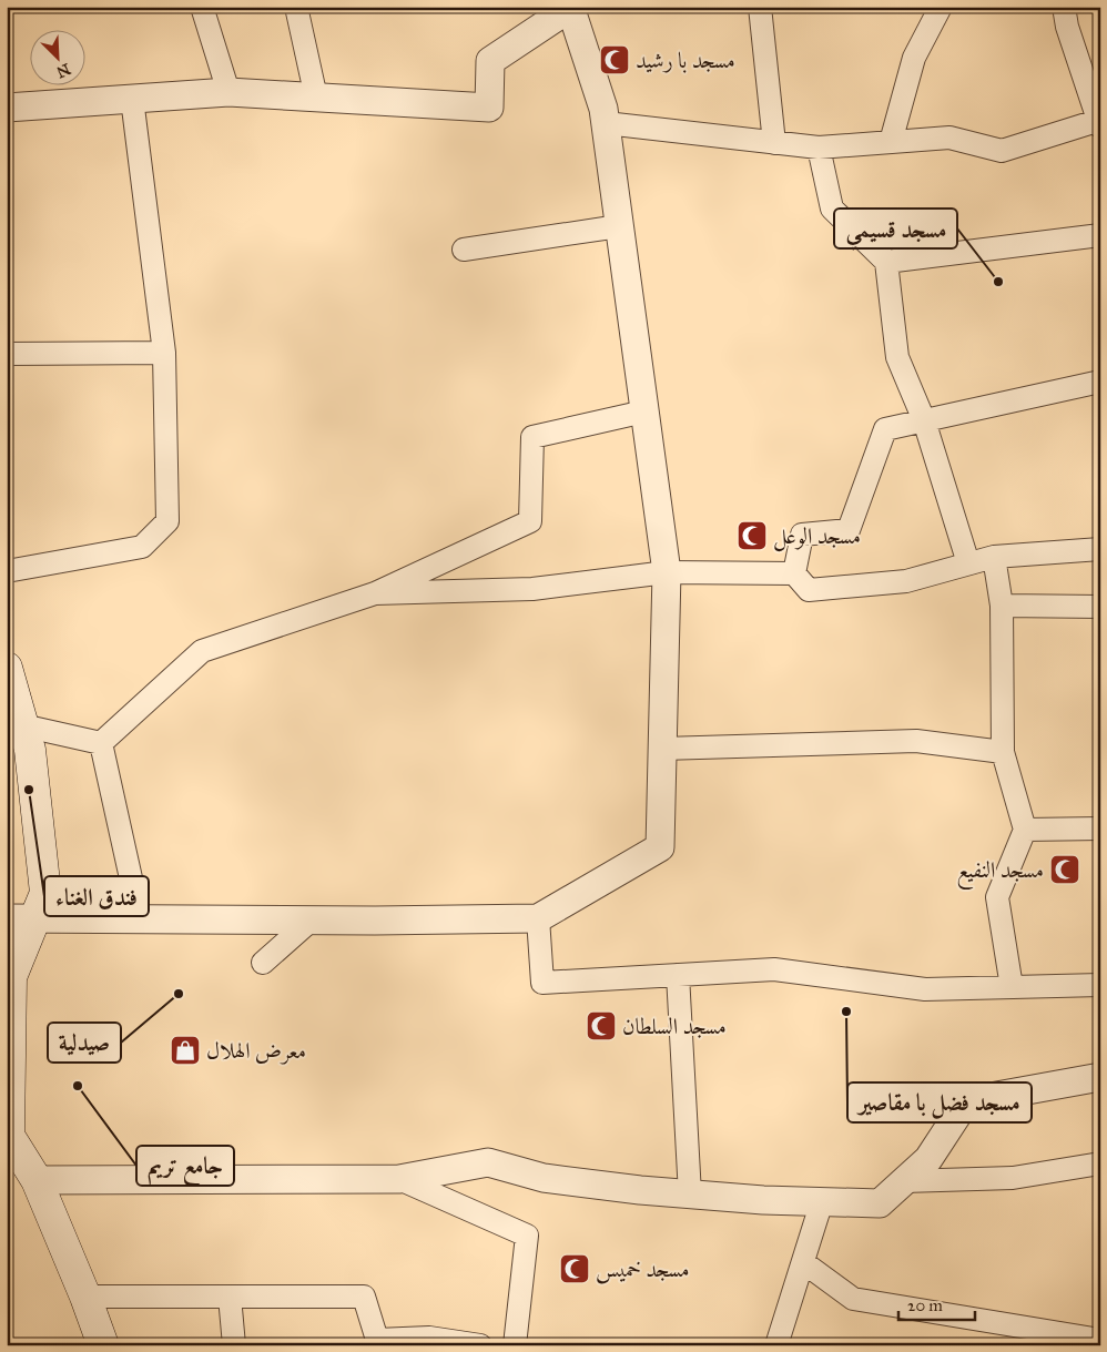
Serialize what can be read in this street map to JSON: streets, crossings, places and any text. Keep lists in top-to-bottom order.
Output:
{
  "places": {
    "mosque": [
      "مسجد با رشيد",
      "مسجد الوعل",
      "مسجد النفيع",
      "مسجد السلطان",
      "مسجد خميس"
    ],
    "other": [
      "مسجد قسيمي",
      "فندق الغناء",
      "صيدلية",
      "مسجد فضل با مقاصير",
      "جامع تريم"
    ],
    "shop": ["معرض الهلال"]
  },
  "scale_bar": "20 m",
  "north": "bottom right"
}
